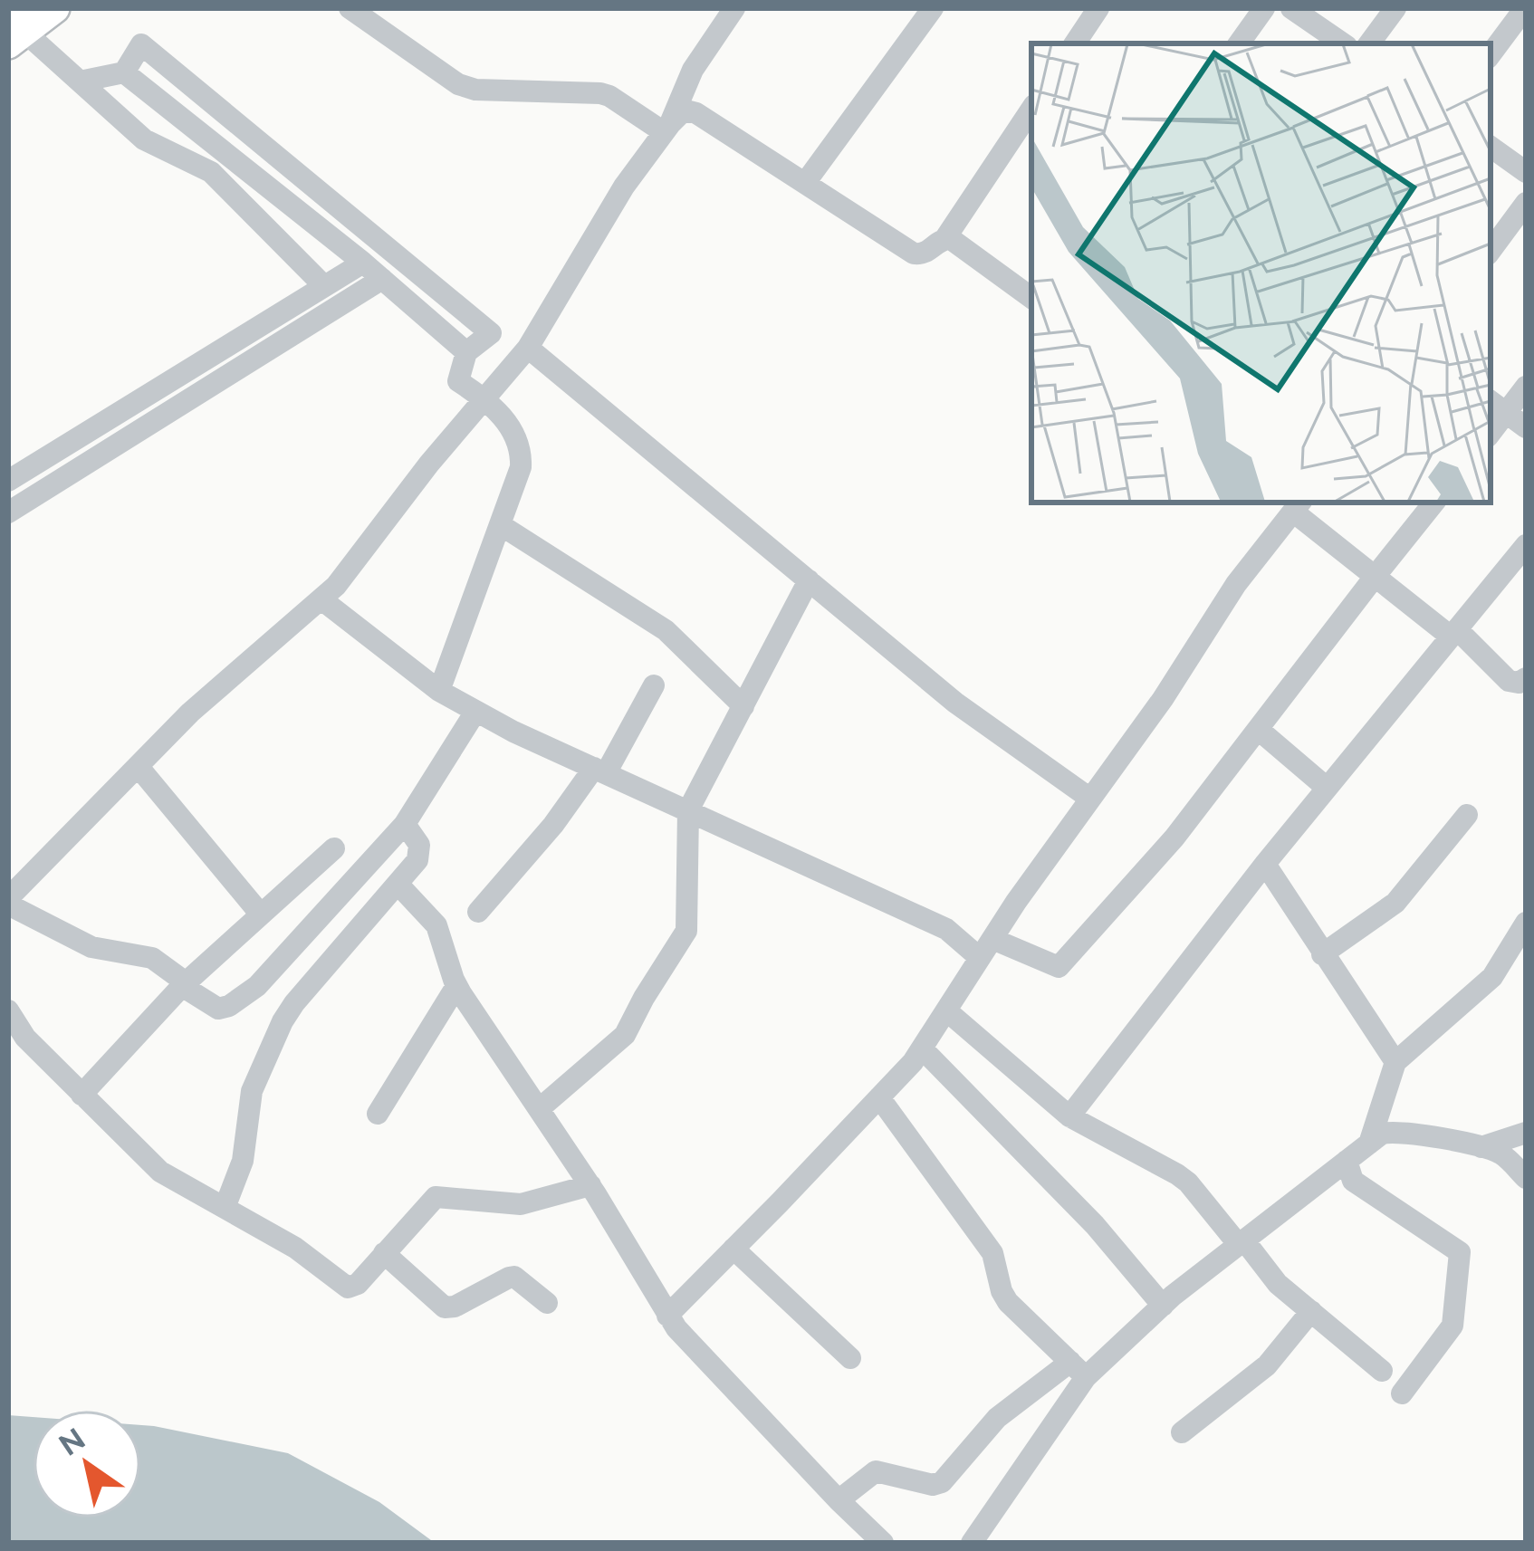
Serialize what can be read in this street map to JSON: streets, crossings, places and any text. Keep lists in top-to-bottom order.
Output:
{
  "north": "top left"
}
